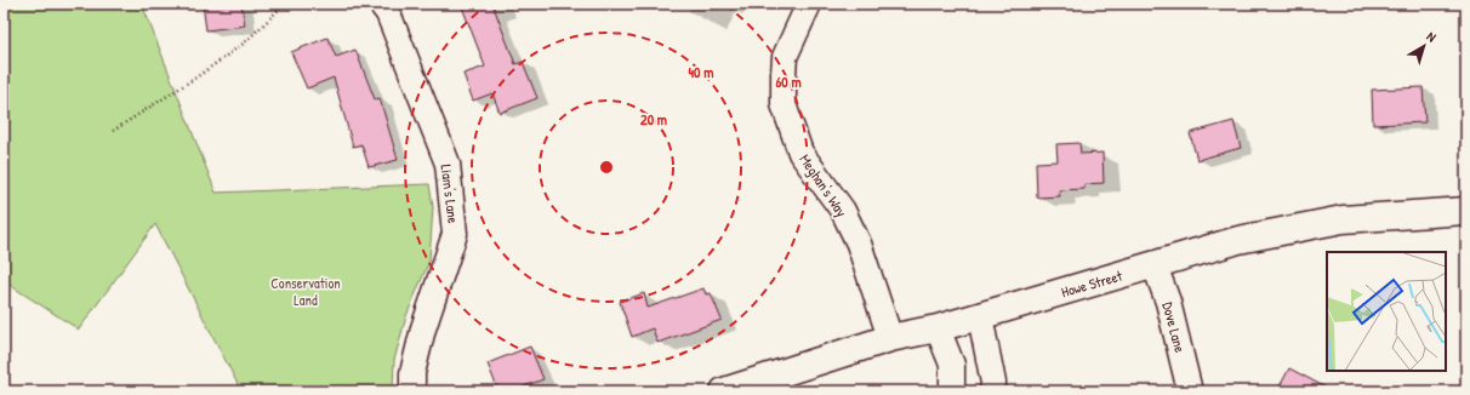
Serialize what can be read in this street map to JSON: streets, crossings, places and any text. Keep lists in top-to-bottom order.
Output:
{
  "streets": {
    "street": [
      "Meghan's Way",
      "Liam's Lane",
      "Howe Street",
      "Dove Lane"
    ]
  },
  "crossings": [
    ["Meghan's Way", "Howe Street"],
    ["Howe Street", "Dove Lane"]
  ],
  "parks": ["Conservation Land"],
  "north": "top right",
  "rings": ["40 m", "60 m", "20 m"]
}
